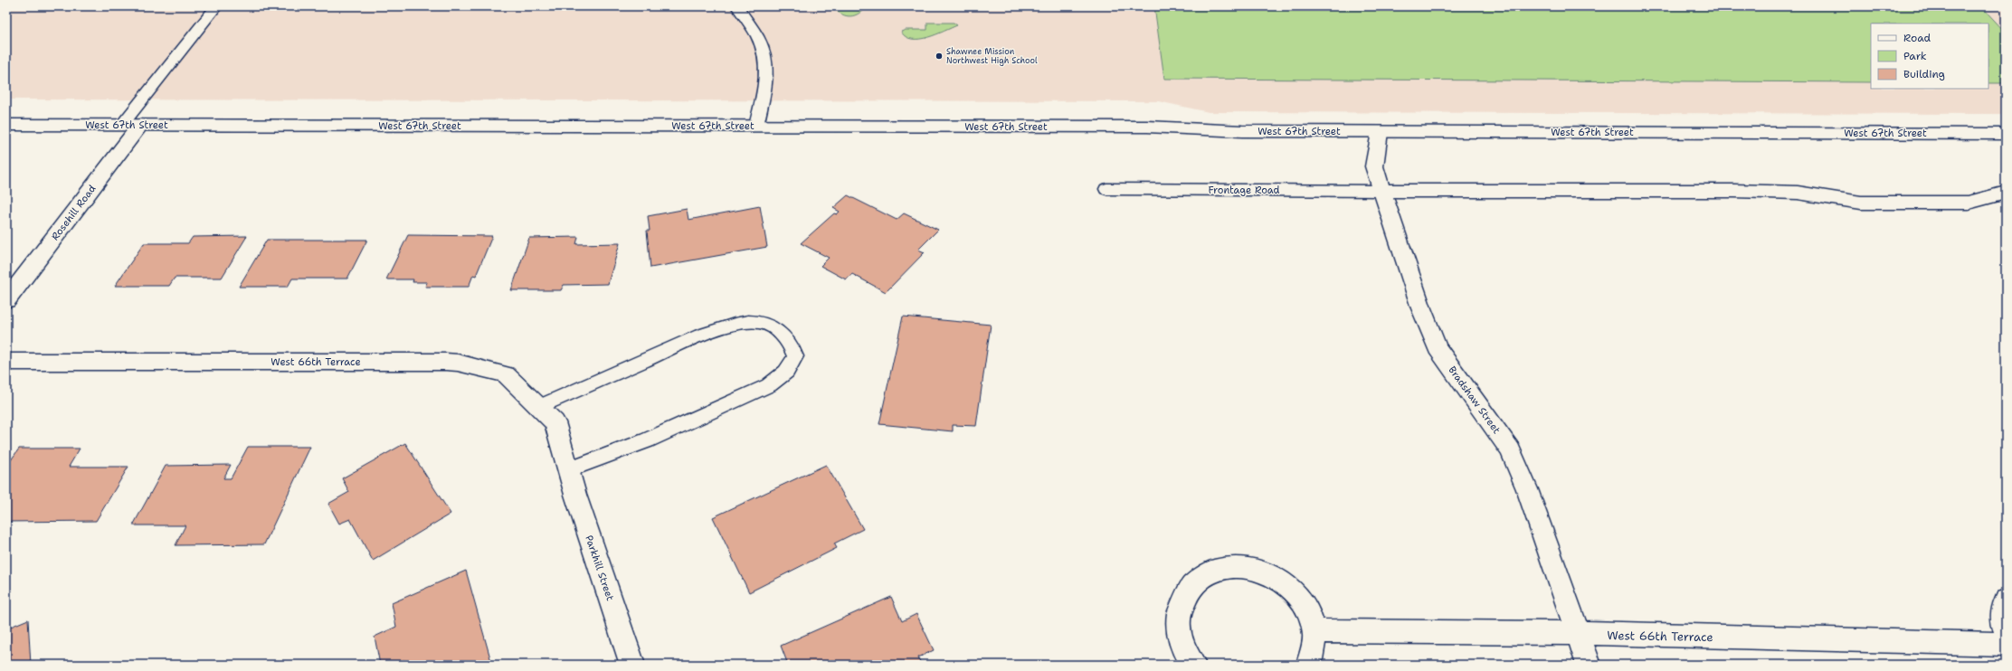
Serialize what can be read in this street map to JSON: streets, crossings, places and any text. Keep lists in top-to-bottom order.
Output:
{
  "streets": {
    "street": [
      "West 67th Street",
      "Rosehill Road",
      "West 66th Terrace",
      "Bradshaw Street",
      "Parkhill Street"
    ],
    "lane": ["Frontage Road"]
  },
  "crossings": [
    ["West 67th Street", "Rosehill Road"],
    ["West 67th Street", "Bradshaw Street"],
    ["Frontage Road", "Bradshaw Street"],
    ["West 66th Terrace", "Bradshaw Street"],
    ["West 66th Terrace", "Parkhill Street"]
  ],
  "places": ["Shawnee Mission Northwest High School"],
  "legend": ["Road", "Park", "Building"]
}
